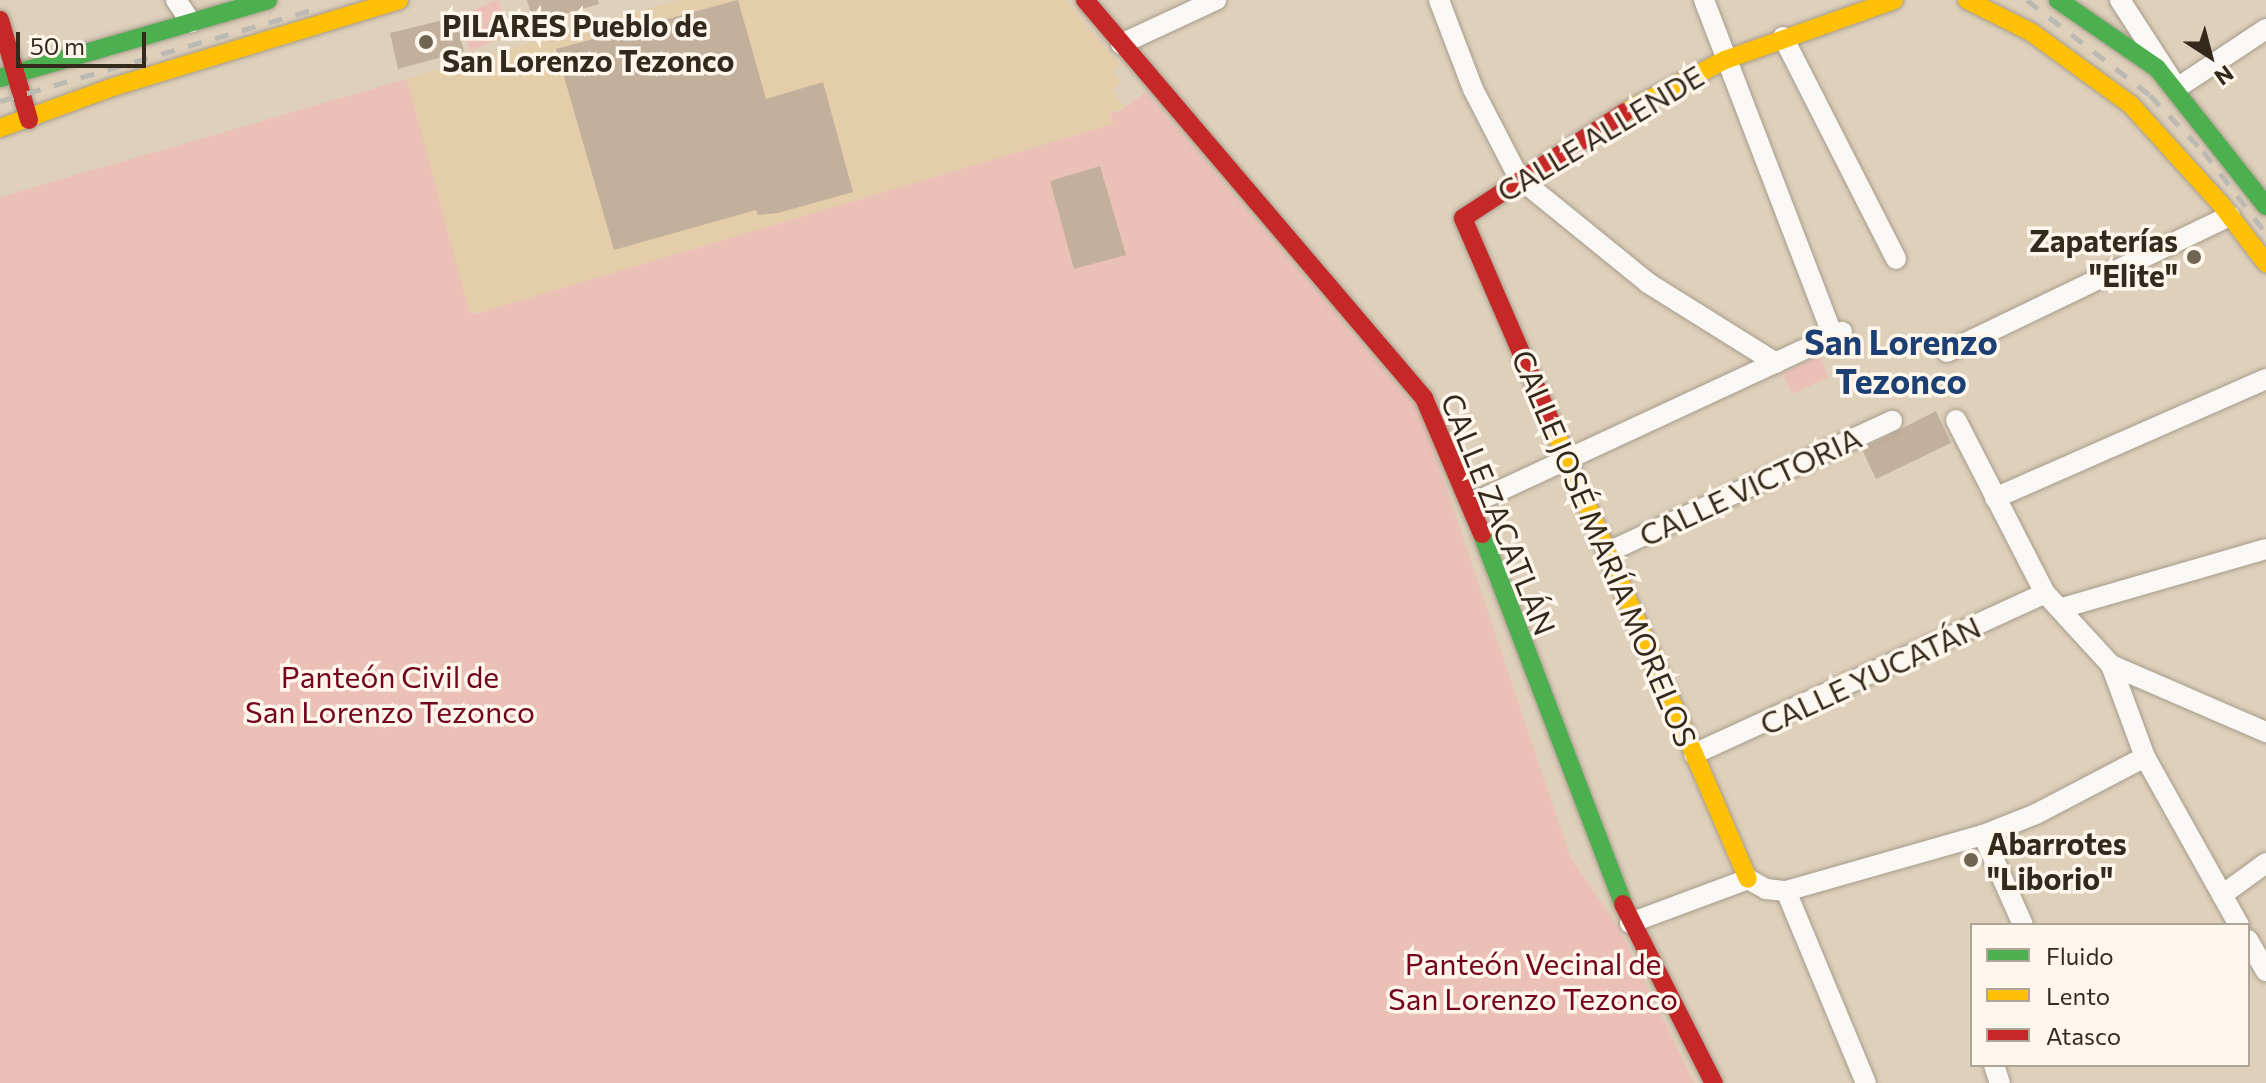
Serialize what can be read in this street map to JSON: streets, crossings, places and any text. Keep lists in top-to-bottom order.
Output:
{
  "streets": {
    "street": [
      "CALLE ALLENDE",
      "CALLE VICTORIA",
      "CALLE ZACATLÁN",
      "CALLE JOSÉ MARÍA MORELOS",
      "CALLE YUCATÁN"
    ]
  },
  "crossings": [
    ["CALLE ALLENDE", "CALLE JOSÉ MARÍA MORELOS"],
    ["CALLE VICTORIA", "CALLE JOSÉ MARÍA MORELOS"],
    ["CALLE JOSÉ MARÍA MORELOS", "CALLE YUCATÁN"]
  ],
  "districts": ["San Lorenzo Tezonco"],
  "parks": ["Panteón Civil de San Lorenzo Tezonco", "Panteón Vecinal de San Lorenzo Tezonco"],
  "places": ["PILARES Pueblo de San Lorenzo Tezonco", "Zapaterías \"Elite\"", "Abarrotes \"Liborio\""],
  "legend": ["Fluido", "Lento", "Atasco"],
  "scale_bar": "50 m",
  "north": "bottom right"
}
